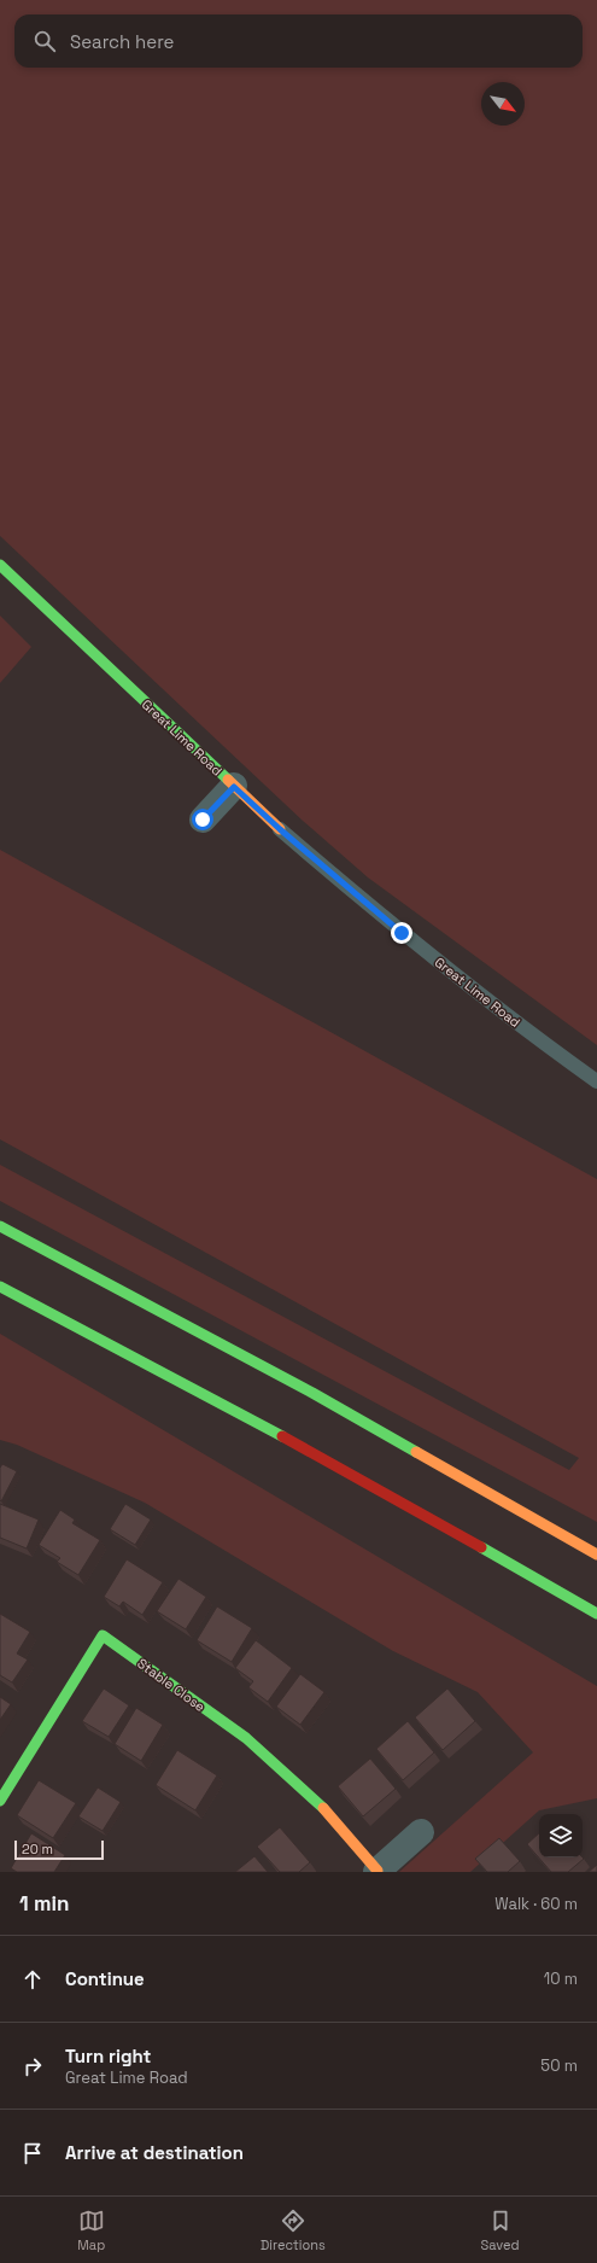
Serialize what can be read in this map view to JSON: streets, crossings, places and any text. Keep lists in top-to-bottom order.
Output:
{
  "streets": {
    "main road": ["Great Lime Road", "Stable Close"]
  },
  "scale_bar": "20 m",
  "north": "bottom right",
  "page": {
    "search": "Search here",
    "scale": "20 m",
    "heading": ["1 min", "Walk · 60 m"],
    "list": [
      ["Continue", "10 m"],
      ["Turn right", "Great Lime Road", "50 m"],
      "Arrive at destination"
    ],
    "nav": ["Map", "Directions", "Saved"]
  }
}
